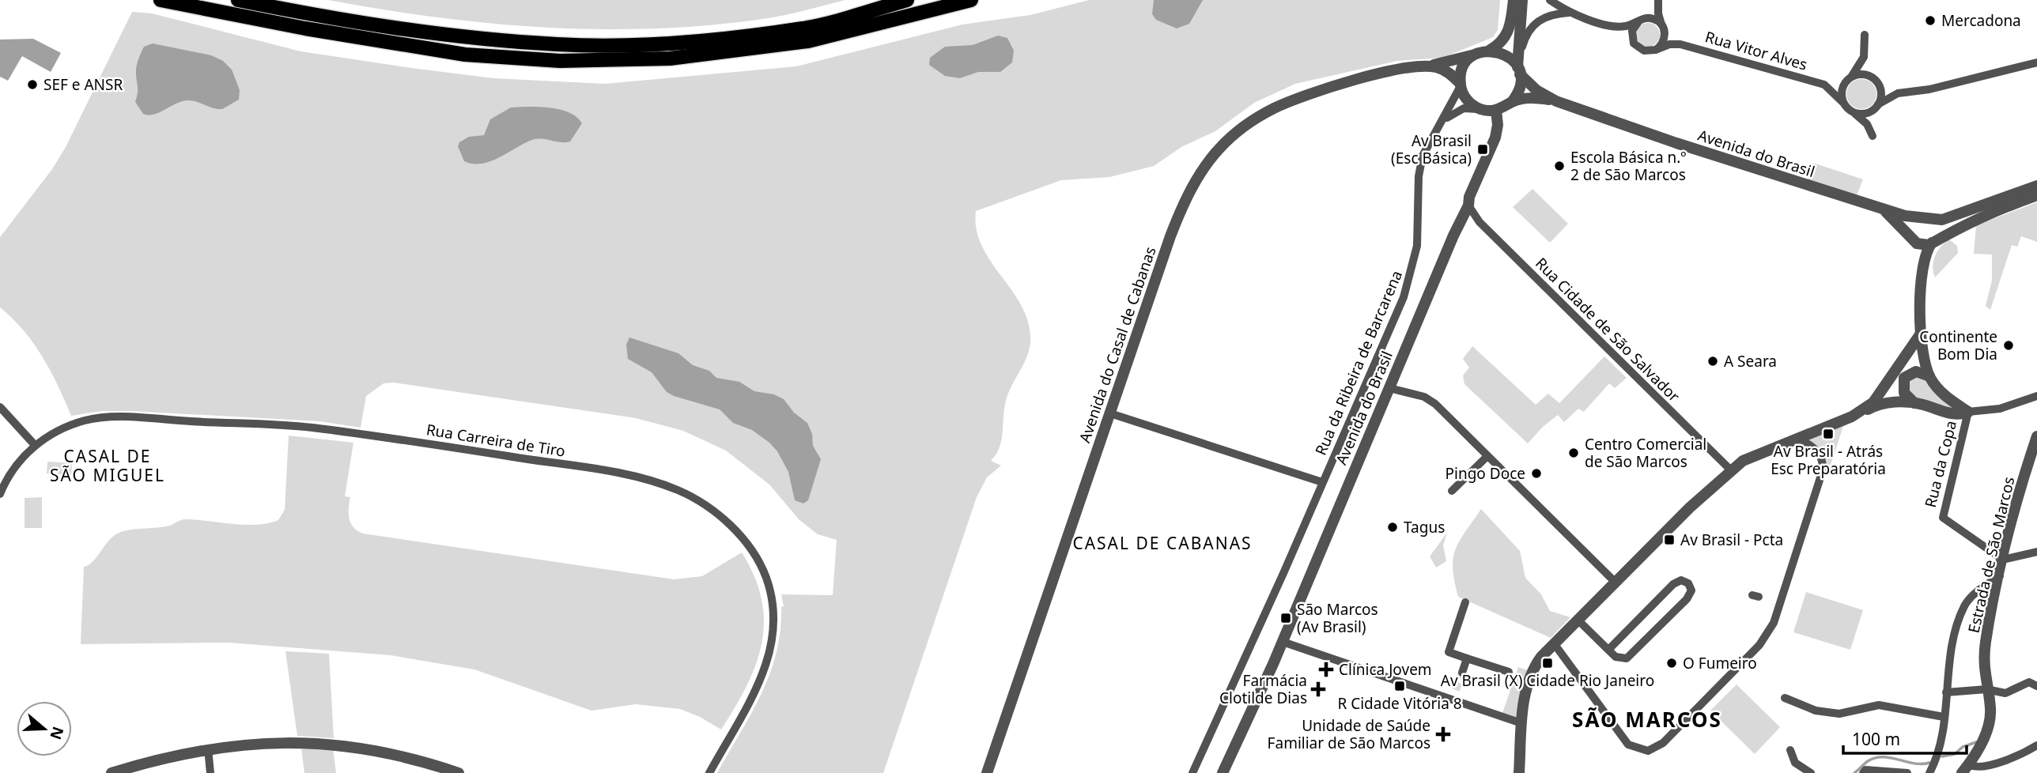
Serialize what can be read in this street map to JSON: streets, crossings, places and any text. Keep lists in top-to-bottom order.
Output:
{
  "streets": {
    "street": [
      "Rua Vitor Alves",
      "Avenida do Brasil",
      "Rua Cidade de São Salvador",
      "Avenida do Casal de Cabanas",
      "Rua da Ribeira de Barcarena",
      "Rua Carreira de Tiro",
      "Rua da Copa",
      "Estrada de São Marcos"
    ]
  },
  "crossings": [
    ["Avenida do Brasil", "Rua Cidade de São Salvador"],
    ["Avenida do Brasil", "Avenida do Casal de Cabanas"],
    ["Avenida do Brasil", "Rua da Ribeira de Barcarena"],
    ["Avenida do Casal de Cabanas", "Rua da Ribeira de Barcarena"],
    ["Rua da Copa", "Estrada de São Marcos"]
  ],
  "districts": ["CASAL DE SÃO MIGUEL", "CASAL DE CABANAS", "SÃO MARCOS"],
  "places": {
    "other": [
      "Mercadona",
      "SEF e ANSR",
      "Escola Básica n.º 2 de São Marcos",
      "Continente Bom Dia",
      "A Seara",
      "Centro Comercial de São Marcos",
      "Pingo Doce",
      "Tagus",
      "O Fumeiro"
    ],
    "transit": [
      "Av Brasil (Esc Básica)",
      "Av Brasil - Atrás Esc Preparatória",
      "Av Brasil - Pcta",
      "São Marcos (Av Brasil)",
      "Av Brasil (X) Cidade Rio Janeiro",
      "R Cidade Vitória 8"
    ],
    "health": ["Clínica Jovem", "Farmácia Clotilde Dias", "Unidade de Saúde Familiar de São Marcos"]
  },
  "scale_bar": "100 m",
  "north": "right"
}
